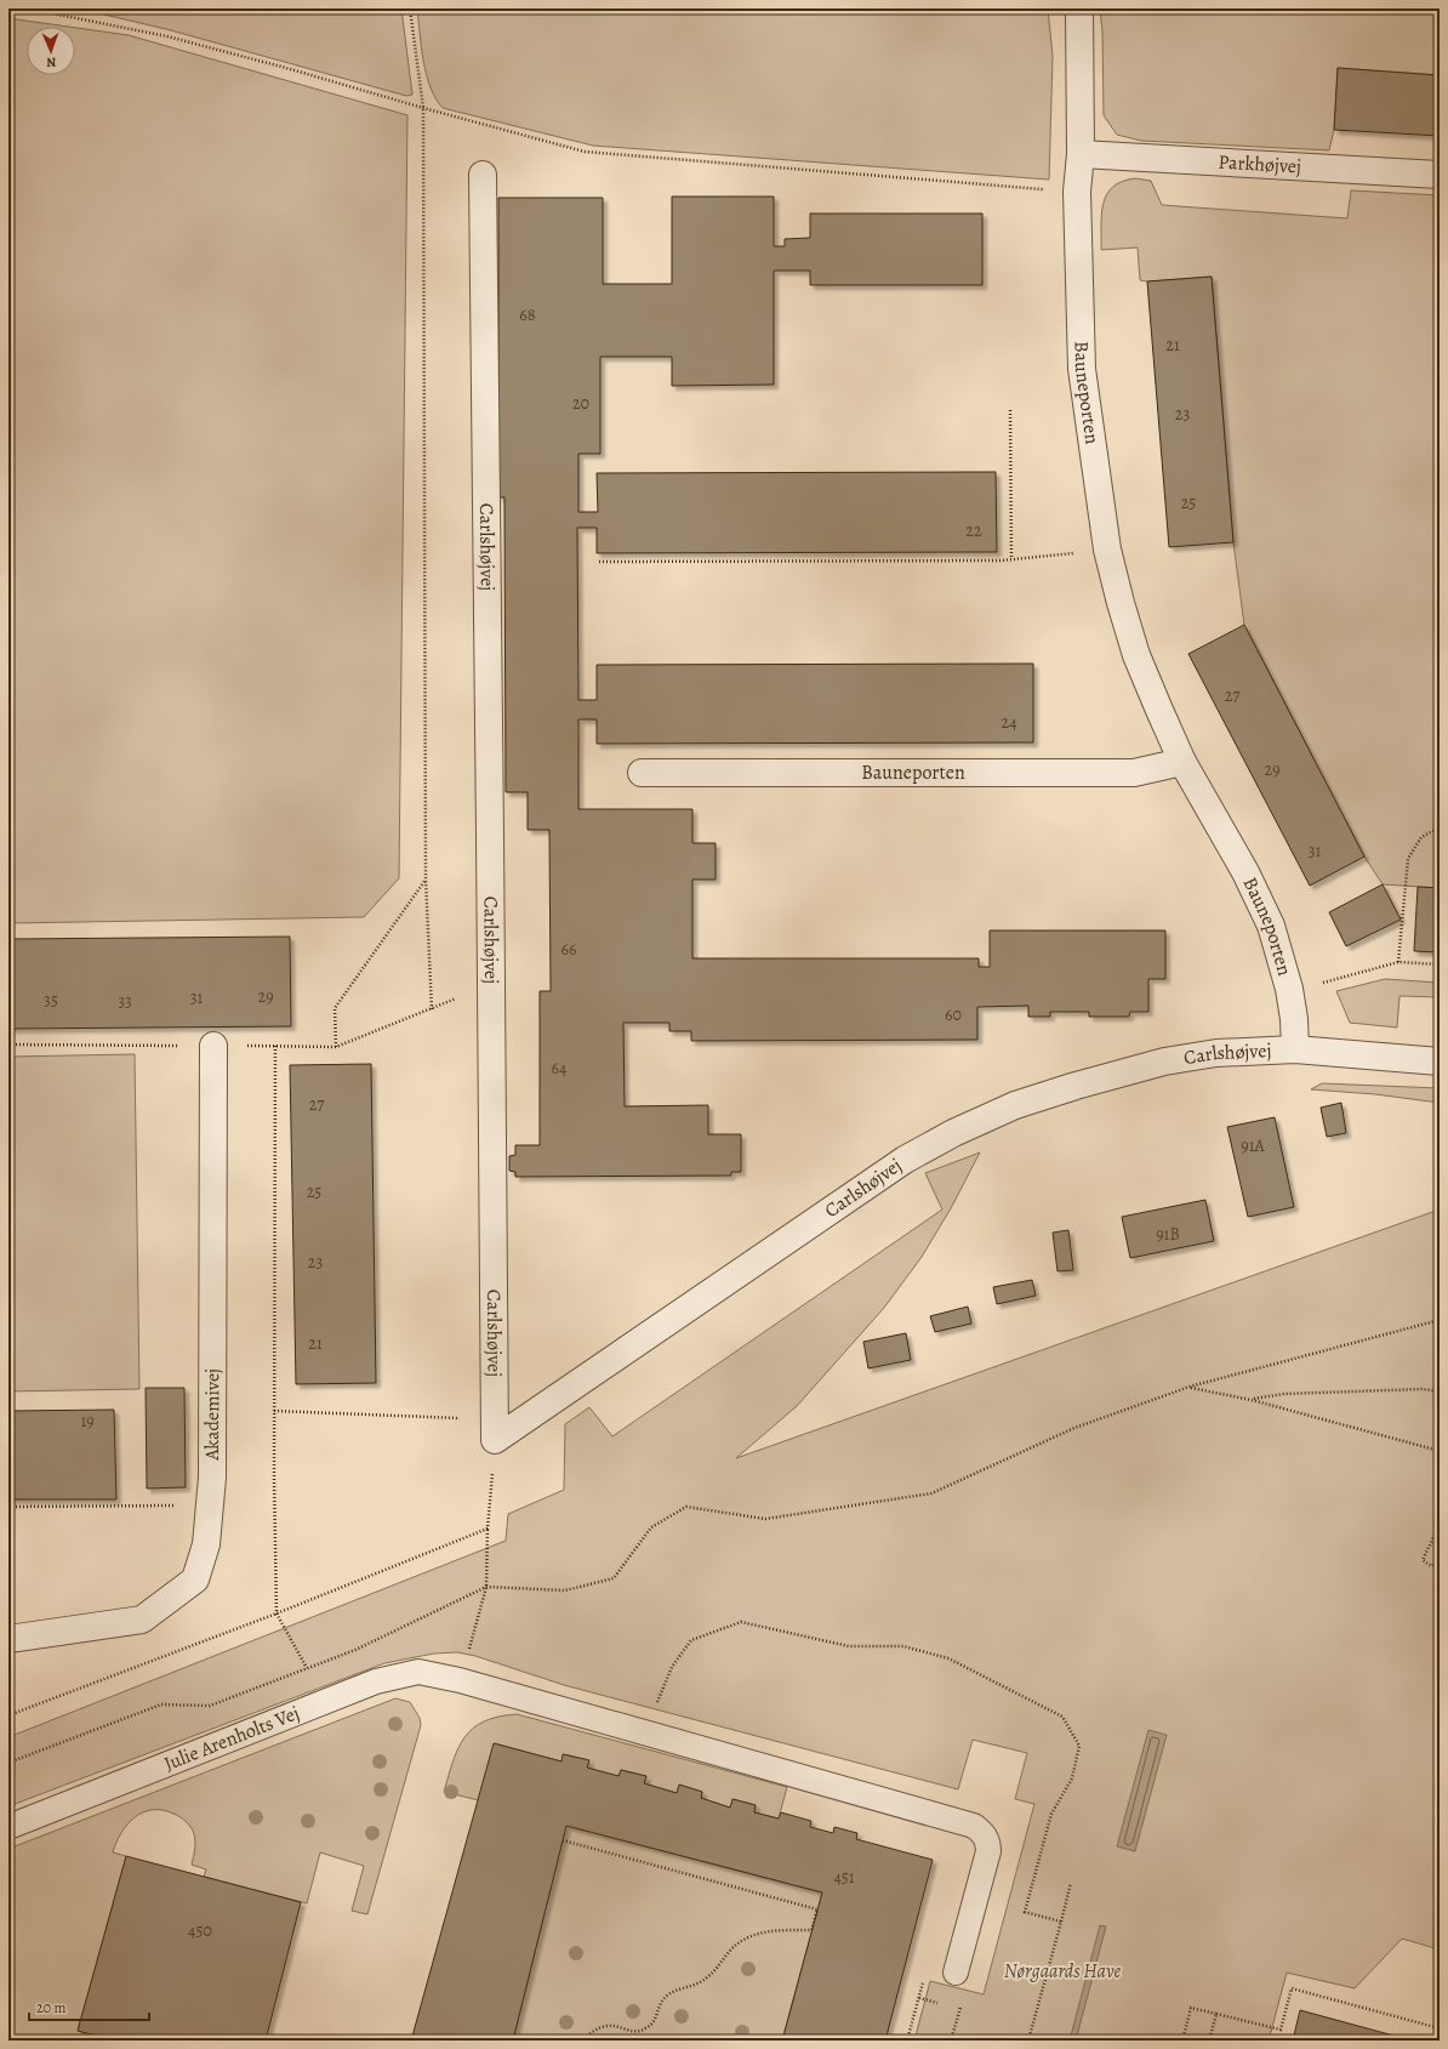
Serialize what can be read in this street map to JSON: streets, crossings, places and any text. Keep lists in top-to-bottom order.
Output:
{
  "streets": {
    "street": [
      "Parkhøjvej",
      "Bauneporten",
      "Carlshøjvej",
      "Akademivej"
    ],
    "lane": ["Julie Arenholts Vej"]
  },
  "crossings": [
    ["Parkhøjvej", "Bauneporten"],
    ["Bauneporten", "Carlshøjvej"]
  ],
  "parks": ["Nørgaards Have"],
  "house_numbers": [
    "68",
    "21",
    "20",
    "23",
    "25",
    "22",
    "27",
    "24",
    "29",
    "31",
    "66",
    "29",
    "31",
    "35",
    "33",
    "60",
    "64",
    "27",
    "91A",
    "25",
    "91B",
    "23",
    "21",
    "19",
    "451",
    "450"
  ],
  "scale_bar": "20 m",
  "north": "bottom"
}
